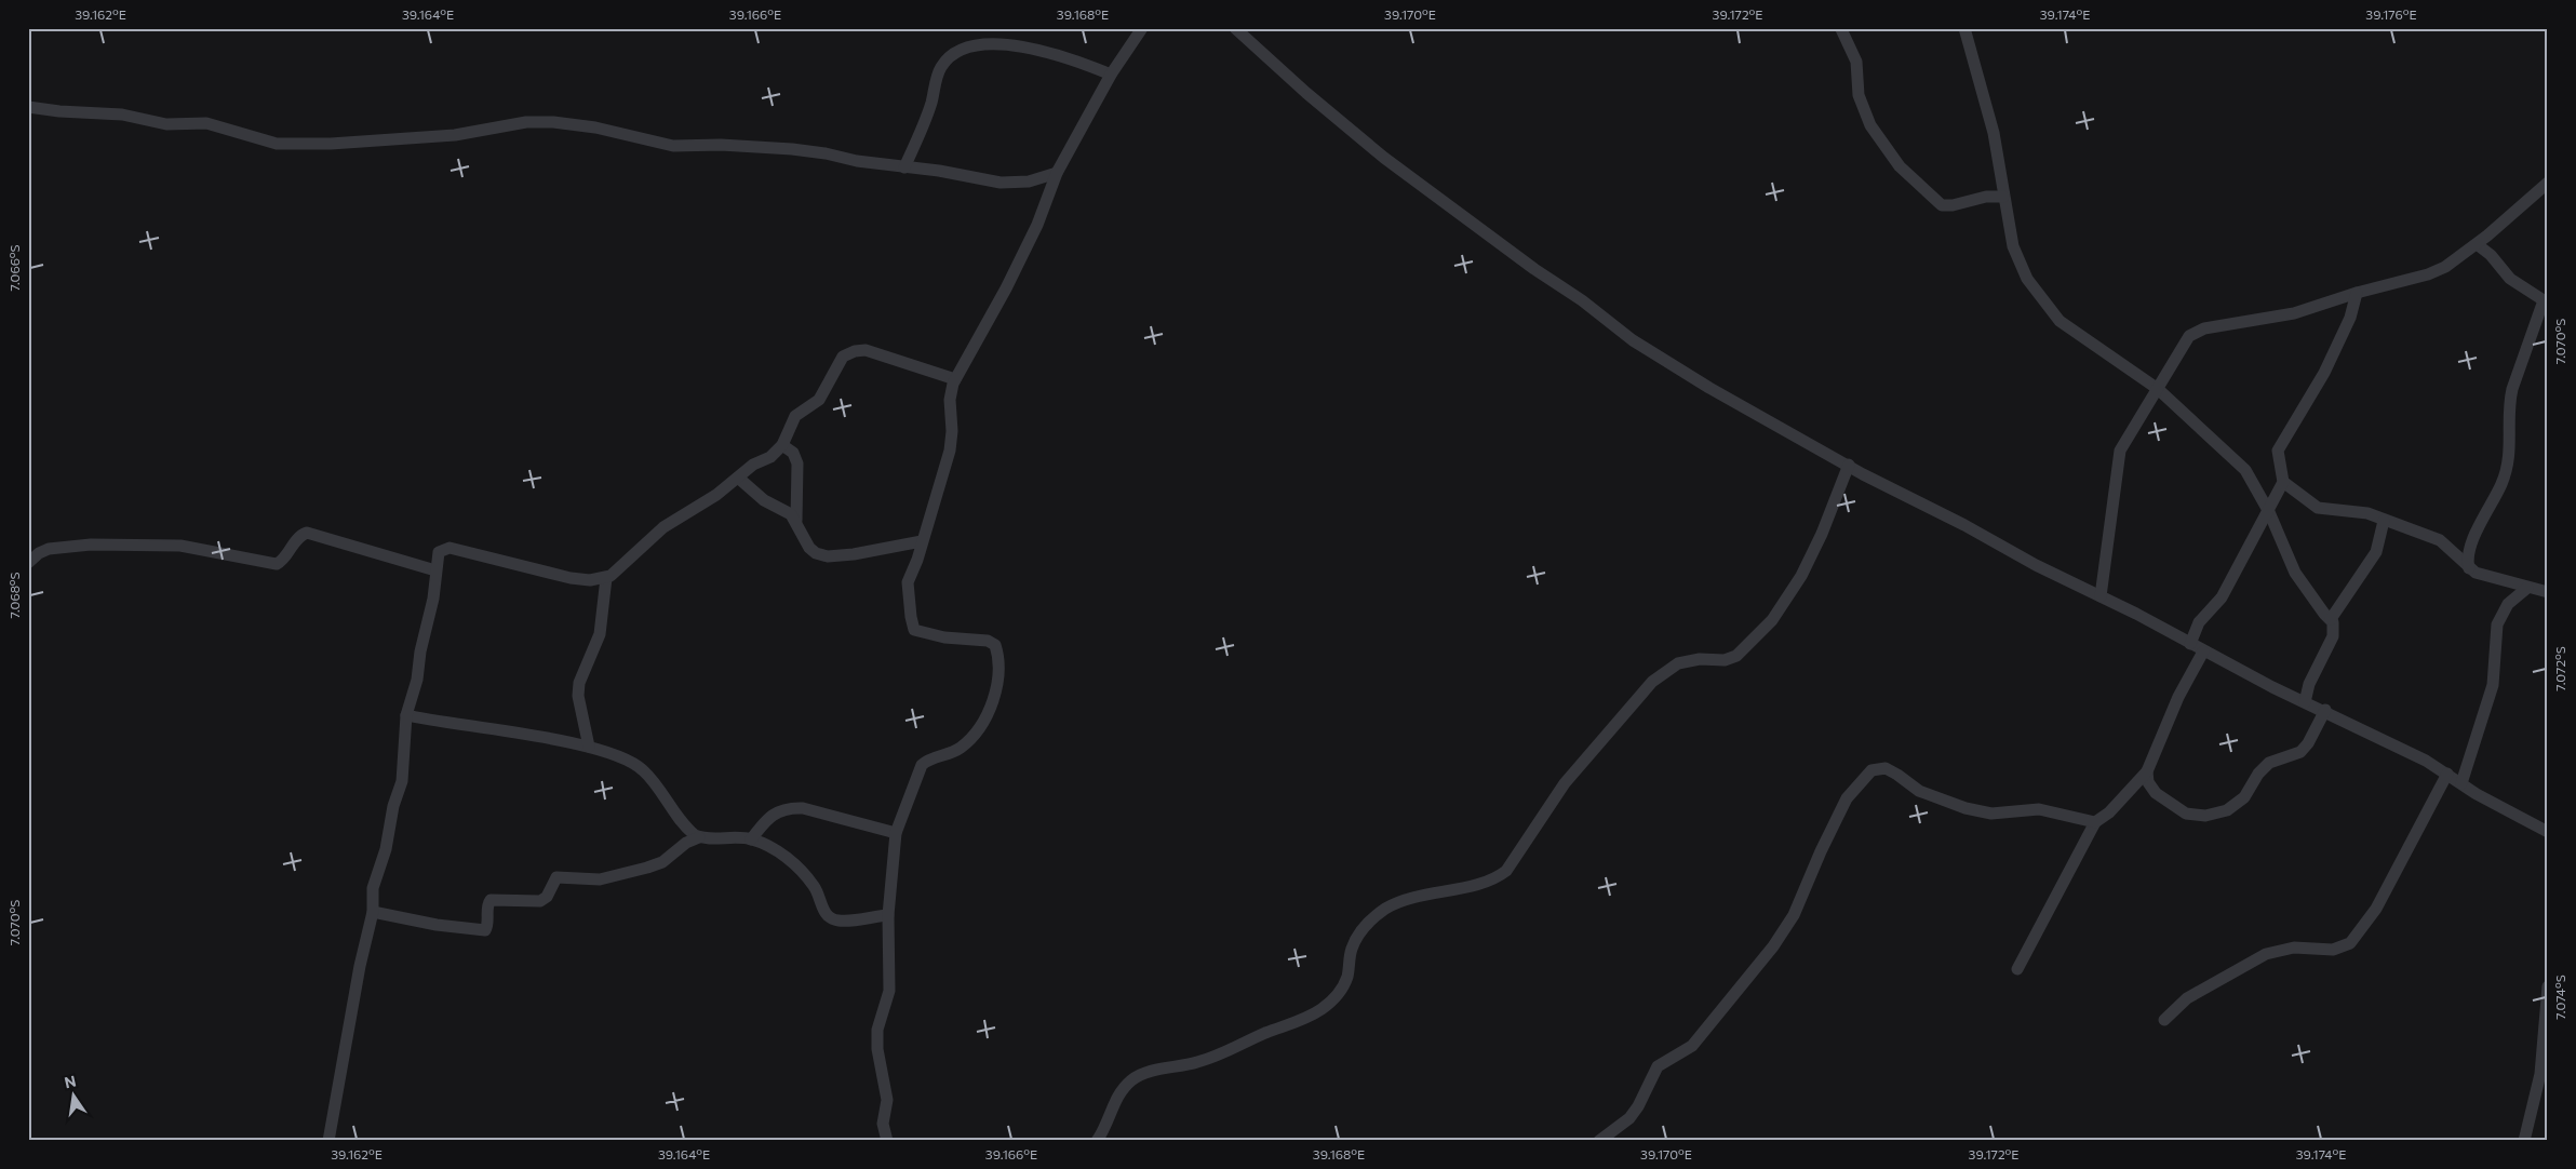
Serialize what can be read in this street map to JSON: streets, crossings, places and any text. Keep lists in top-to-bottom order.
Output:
{
  "north": "top",
  "coordinates": [
    "39.162°E",
    "39.164°E",
    "39.166°E",
    "39.168°E",
    "39.170°E",
    "39.172°E",
    "39.174°E",
    "39.176°E",
    "7.066°S",
    "7.070°S",
    "7.068°S",
    "7.072°S",
    "7.074°S"
  ]
}
